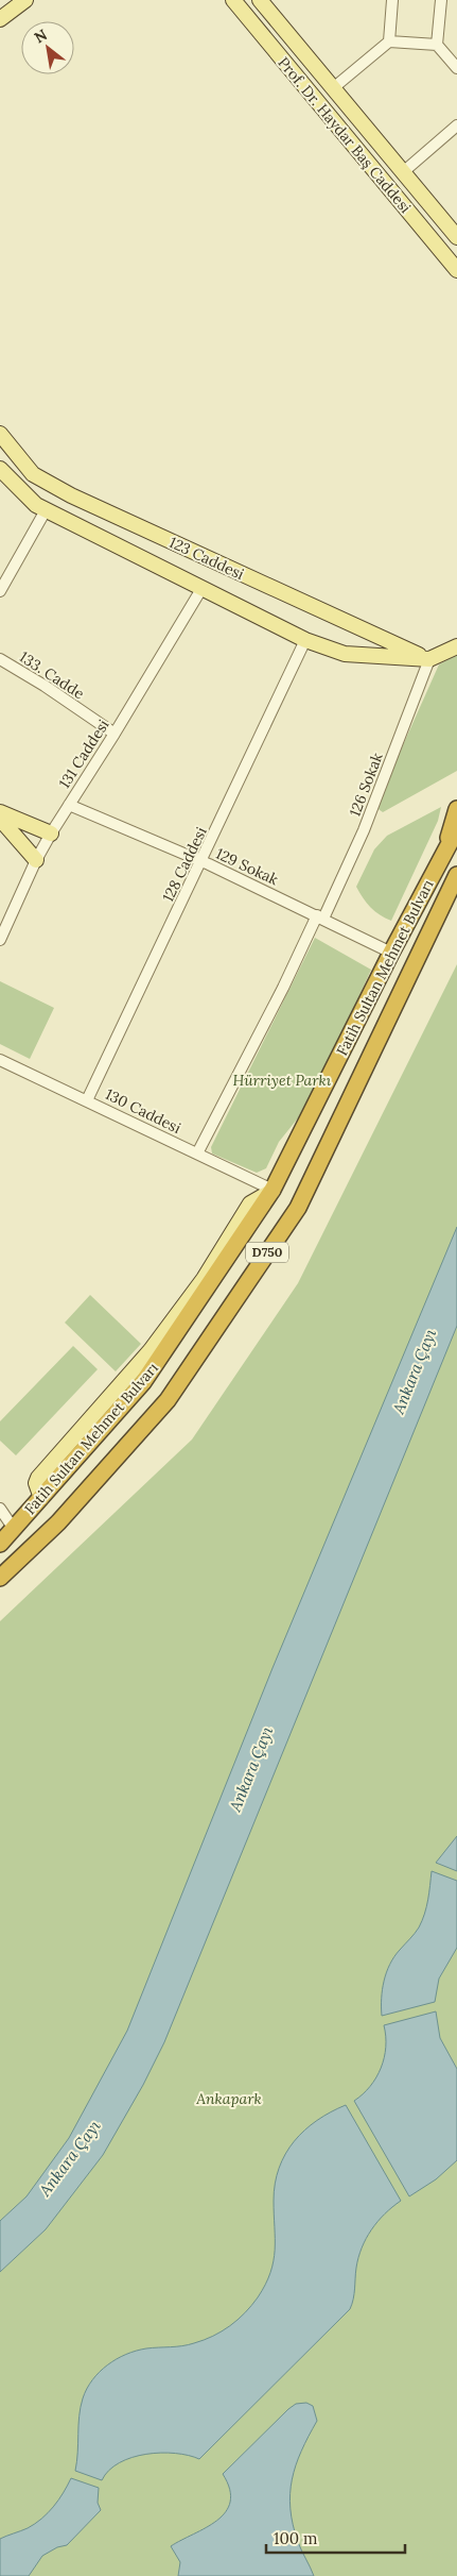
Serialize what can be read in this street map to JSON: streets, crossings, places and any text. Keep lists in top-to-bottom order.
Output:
{
  "streets": {
    "highway": ["Fatih Sultan Mehmet Bulvarı", "D750"],
    "main road": ["Prof. Dr. Haydar Baş Caddesi", "123 Caddesi"],
    "street": [
      "133. Cadde",
      "131 Caddesi",
      "126 Sokak",
      "128 Caddesi",
      "129 Sokak",
      "130 Caddesi"
    ]
  },
  "crossings": [
    ["123 Caddesi", "131 Caddesi"],
    ["123 Caddesi", "126 Sokak"],
    ["123 Caddesi", "128 Caddesi"],
    ["133. Cadde", "131 Caddesi"],
    ["131 Caddesi", "129 Sokak"],
    ["126 Sokak", "129 Sokak"],
    ["126 Sokak", "130 Caddesi"],
    ["128 Caddesi", "129 Sokak"],
    ["128 Caddesi", "130 Caddesi"],
    ["129 Sokak", "Fatih Sultan Mehmet Bulvarı"],
    ["Fatih Sultan Mehmet Bulvarı", "130 Caddesi"]
  ],
  "water": ["Ankara Çayı"],
  "parks": ["Hürriyet Parkı", "Ankapark"],
  "scale_bar": "100 m",
  "north": "top left"
}
